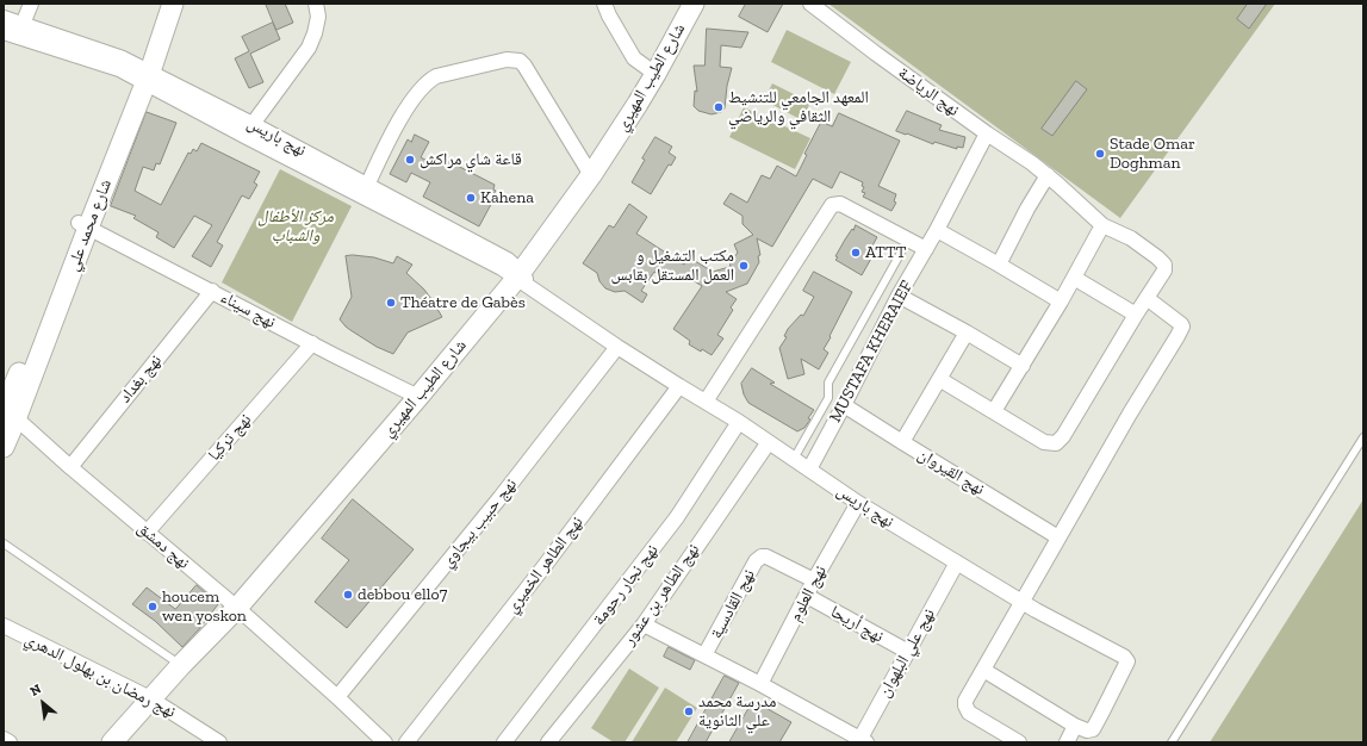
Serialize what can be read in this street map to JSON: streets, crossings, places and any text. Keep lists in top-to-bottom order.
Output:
{
  "streets": {
    "street": [
      "شارع الطيب المهيري",
      "نهج الرياضة",
      "نهج باريس",
      "شارع محمد علي",
      "نهج سيناء",
      "MUSTAFA KHERAIEF",
      "نهج بغداد",
      "نهج تركيا",
      "نهج القيروان",
      "نهج حبيب بيجاوي",
      "نهج دمشق",
      "نهج الطاهر الخميري",
      "نهج نجار رحومة",
      "نهج العلوم",
      "نهج الطاهر بن عشور",
      "نهج القادسية",
      "نهج أريحا",
      "نهج علي البلهوان",
      "نهج رمضان بن بهلول الدهري"
    ]
  },
  "crossings": [
    ["شارع الطيب المهيري", "نهج باريس"],
    ["شارع الطيب المهيري", "نهج سيناء"],
    ["شارع الطيب المهيري", "نهج دمشق"],
    ["شارع الطيب المهيري", "نهج رمضان بن بهلول الدهري"],
    ["نهج الرياضة", "MUSTAFA KHERAIEF"],
    ["نهج باريس", "شارع محمد علي"],
    ["نهج باريس", "MUSTAFA KHERAIEF"],
    ["نهج باريس", "نهج حبيب بيجاوي"],
    ["نهج باريس", "نهج الطاهر الخميري"],
    ["نهج باريس", "نهج نجار رحومة"],
    ["نهج باريس", "نهج العلوم"],
    ["نهج باريس", "نهج الطاهر بن عشور"],
    ["نهج باريس", "نهج علي البلهوان"],
    ["شارع محمد علي", "نهج سيناء"],
    ["شارع محمد علي", "نهج دمشق"],
    ["نهج سيناء", "نهج بغداد"],
    ["نهج سيناء", "نهج تركيا"],
    ["MUSTAFA KHERAIEF", "نهج القيروان"],
    ["نهج بغداد", "نهج دمشق"],
    ["نهج تركيا", "نهج دمشق"],
    ["نهج حبيب بيجاوي", "نهج دمشق"],
    ["نهج العلوم", "نهج القادسية"],
    ["نهج العلوم", "نهج أريحا"],
    ["نهج أريحا", "نهج علي البلهوان"]
  ],
  "parks": ["مركز الأطفال والشباب"],
  "places": [
    "المعهد الجامعي للتنشيط الثقافي والرياضي",
    "Stade Omar Doghman",
    "قاعة شاي مراكش",
    "Kahena",
    "ATTT",
    "مكتب التشغيل و العمل المستقل بقابس",
    "Théatre de Gabès",
    "debbou ello7",
    "houcem wen yoskon",
    "مدرسة محمد علي الثانوية"
  ],
  "north": "top left"
}
